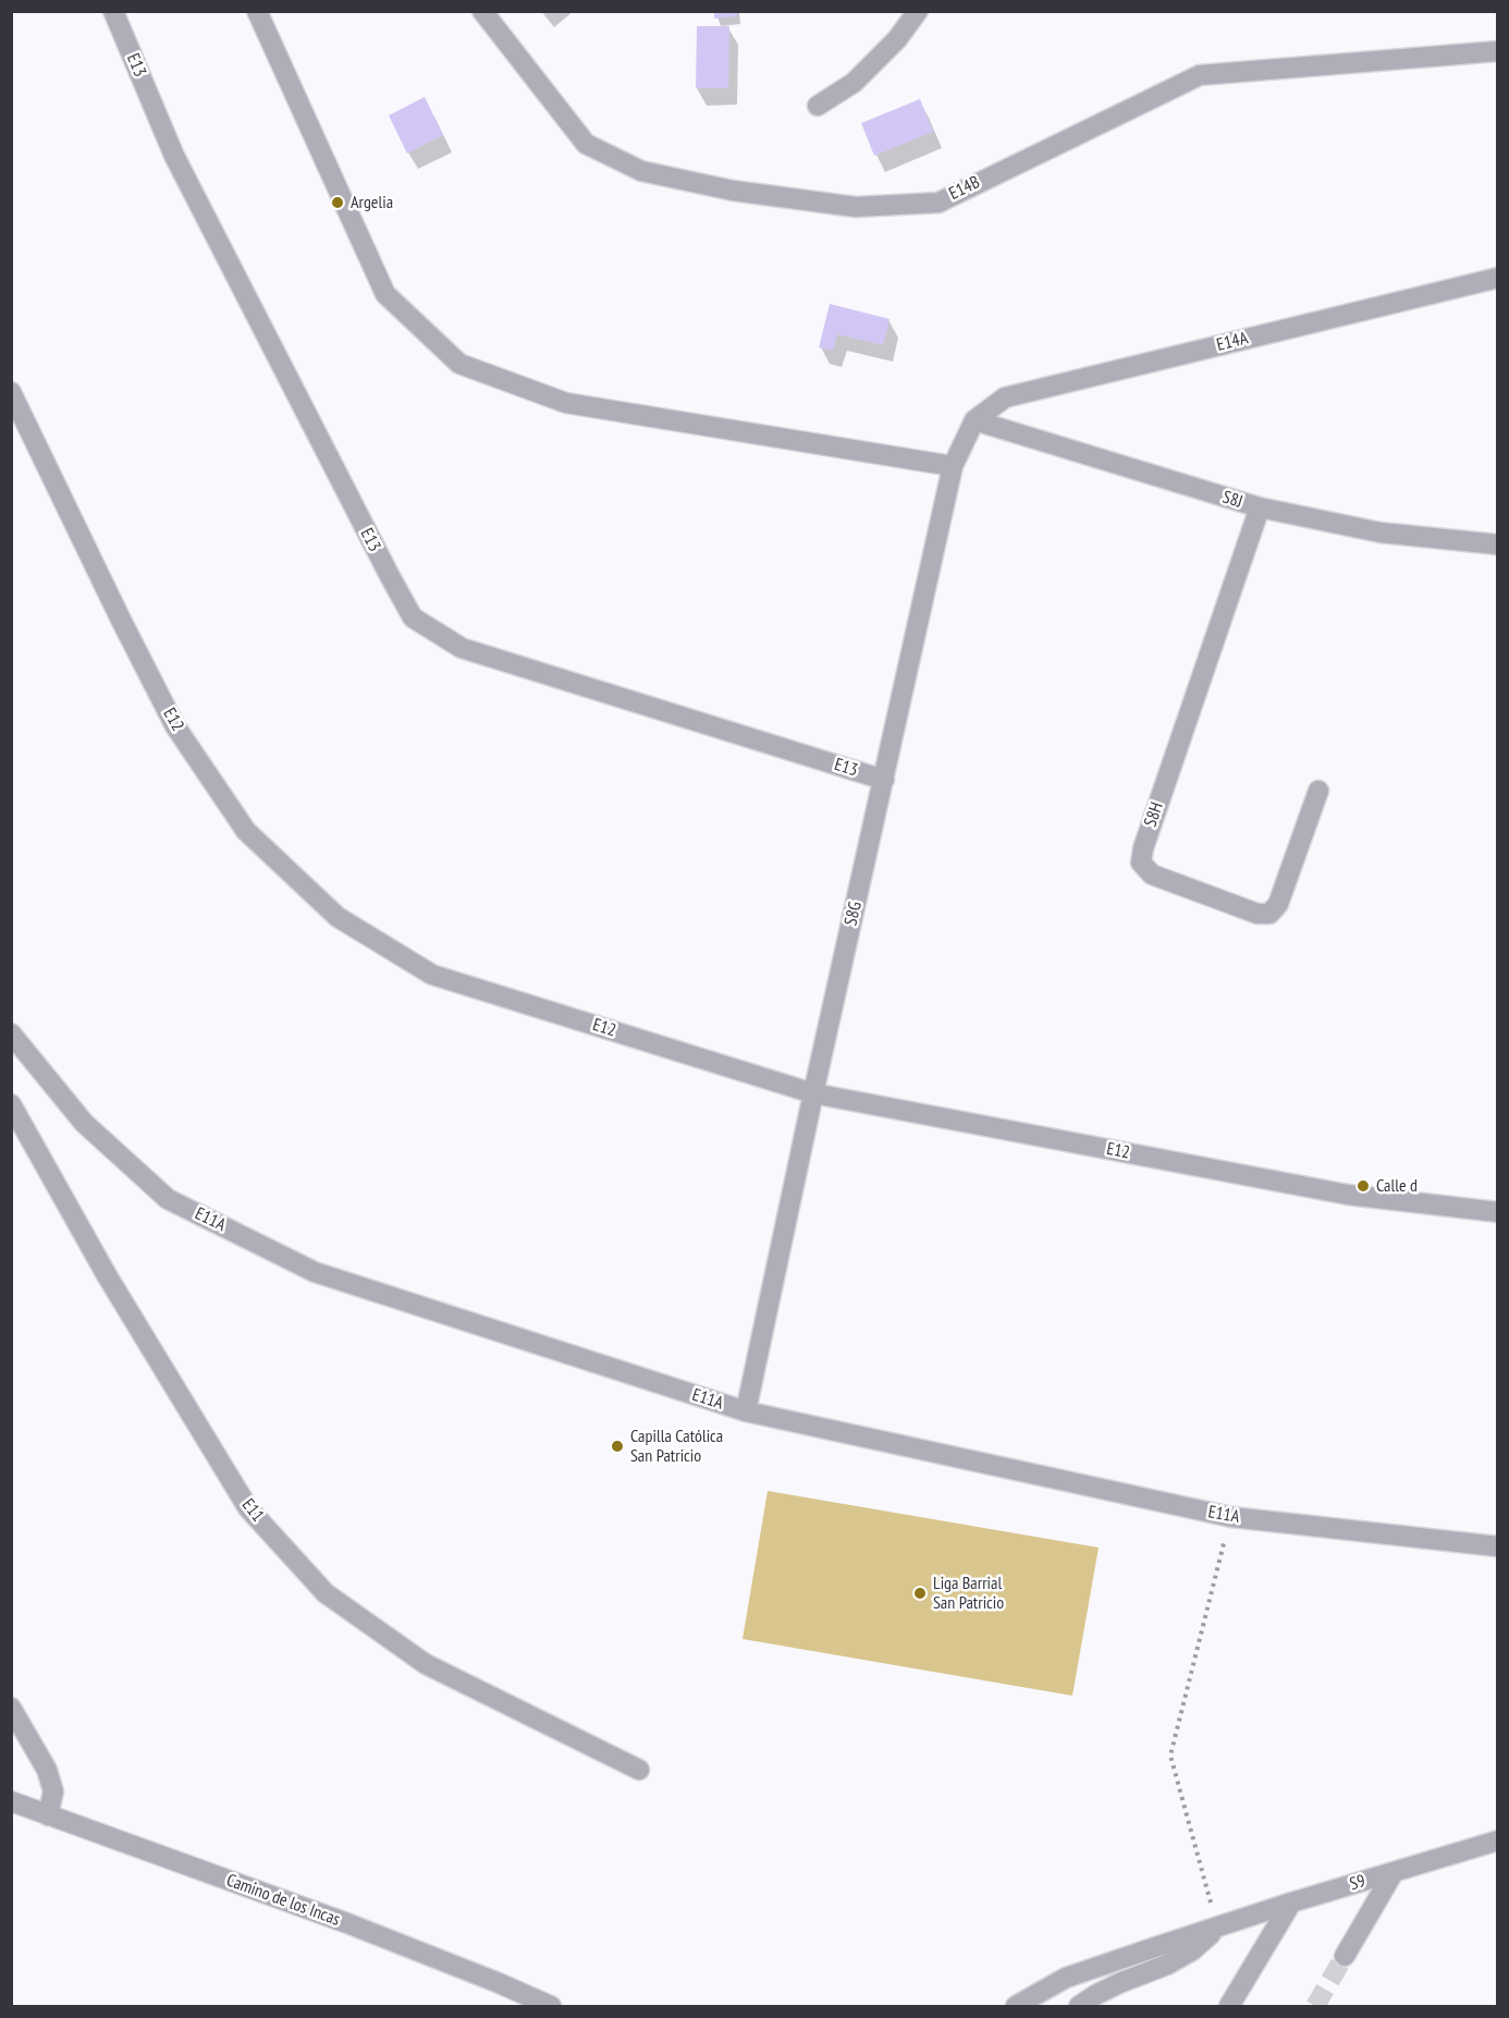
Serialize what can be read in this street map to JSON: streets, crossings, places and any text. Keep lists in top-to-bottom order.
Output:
{
  "streets": {
    "street": [
      "E13",
      "E14B",
      "E14A",
      "S8J",
      "E12",
      "S8H",
      "S8G",
      "E11A",
      "E11",
      "S9",
      "Camino de los Incas"
    ]
  },
  "crossings": [
    ["E13", "S8G"],
    ["E14A", "S8J"],
    ["E14A", "S8G"],
    ["S8J", "S8H"],
    ["S8J", "S8G"],
    ["E12", "S8G"],
    ["S8G", "E11A"]
  ],
  "places": [
    "Argelia",
    "Calle d",
    "Capilla Católica San Patricio",
    "Liga Barrial San Patricio"
  ]
}
